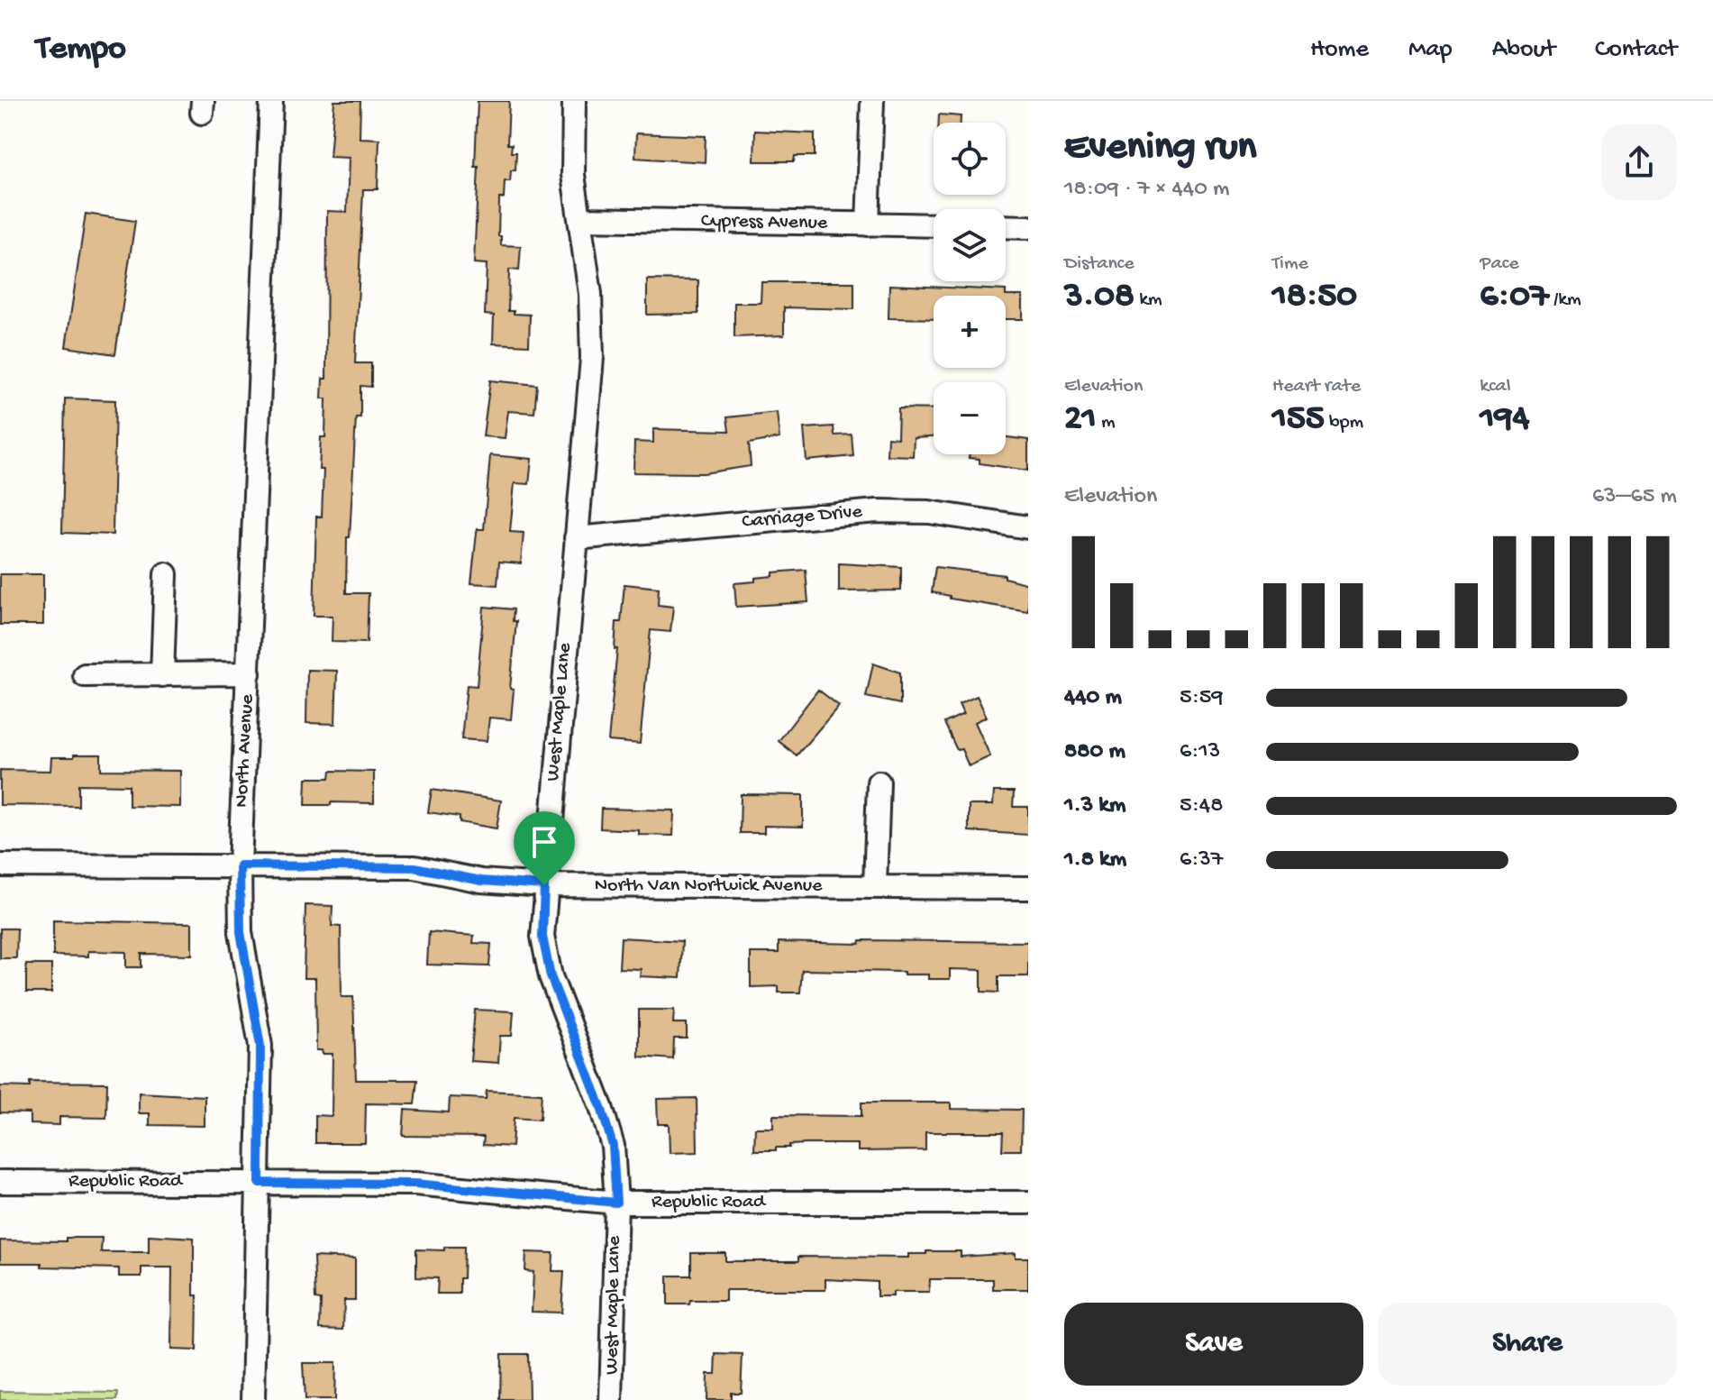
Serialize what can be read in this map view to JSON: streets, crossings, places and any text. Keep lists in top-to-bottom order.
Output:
{
  "streets": {
    "street": [
      "Cypress Avenue",
      "Carriage Drive",
      "West Maple Lane",
      "North Avenue",
      "North Van Nortwick Avenue",
      "Republic Road"
    ]
  },
  "crossings": [
    ["Cypress Avenue", "West Maple Lane"],
    ["Carriage Drive", "West Maple Lane"],
    ["West Maple Lane", "North Van Nortwick Avenue"],
    ["West Maple Lane", "Republic Road"],
    ["North Avenue", "North Van Nortwick Avenue"],
    ["North Avenue", "Republic Road"]
  ],
  "page": {
    "header": "Tempo",
    "nav": [
      "Home",
      "Map",
      "About",
      "Contact"
    ],
    "heading": ["Evening run", "18:09 · 7 × 440 m"],
    "map_buttons": ["+", "−"],
    "stats": [
      ["Distance", "3.08 km"],
      ["Time", "18:50"],
      ["Pace", "6:07 /km"],
      ["Elevation", "21 m"],
      ["Heart rate", "155 bpm"],
      ["kcal", "194"]
    ],
    "chart": ["Elevation", "63–65 m"],
    "list": [
      {
        "name": "440 m",
        "note": "5:59"
      },
      {
        "name": "880 m",
        "note": "6:13"
      },
      {
        "name": "1.3 km",
        "note": "5:48"
      },
      {
        "name": "1.8 km",
        "note": "6:37"
      }
    ],
    "buttons": ["Save", "Share"]
  }
}
